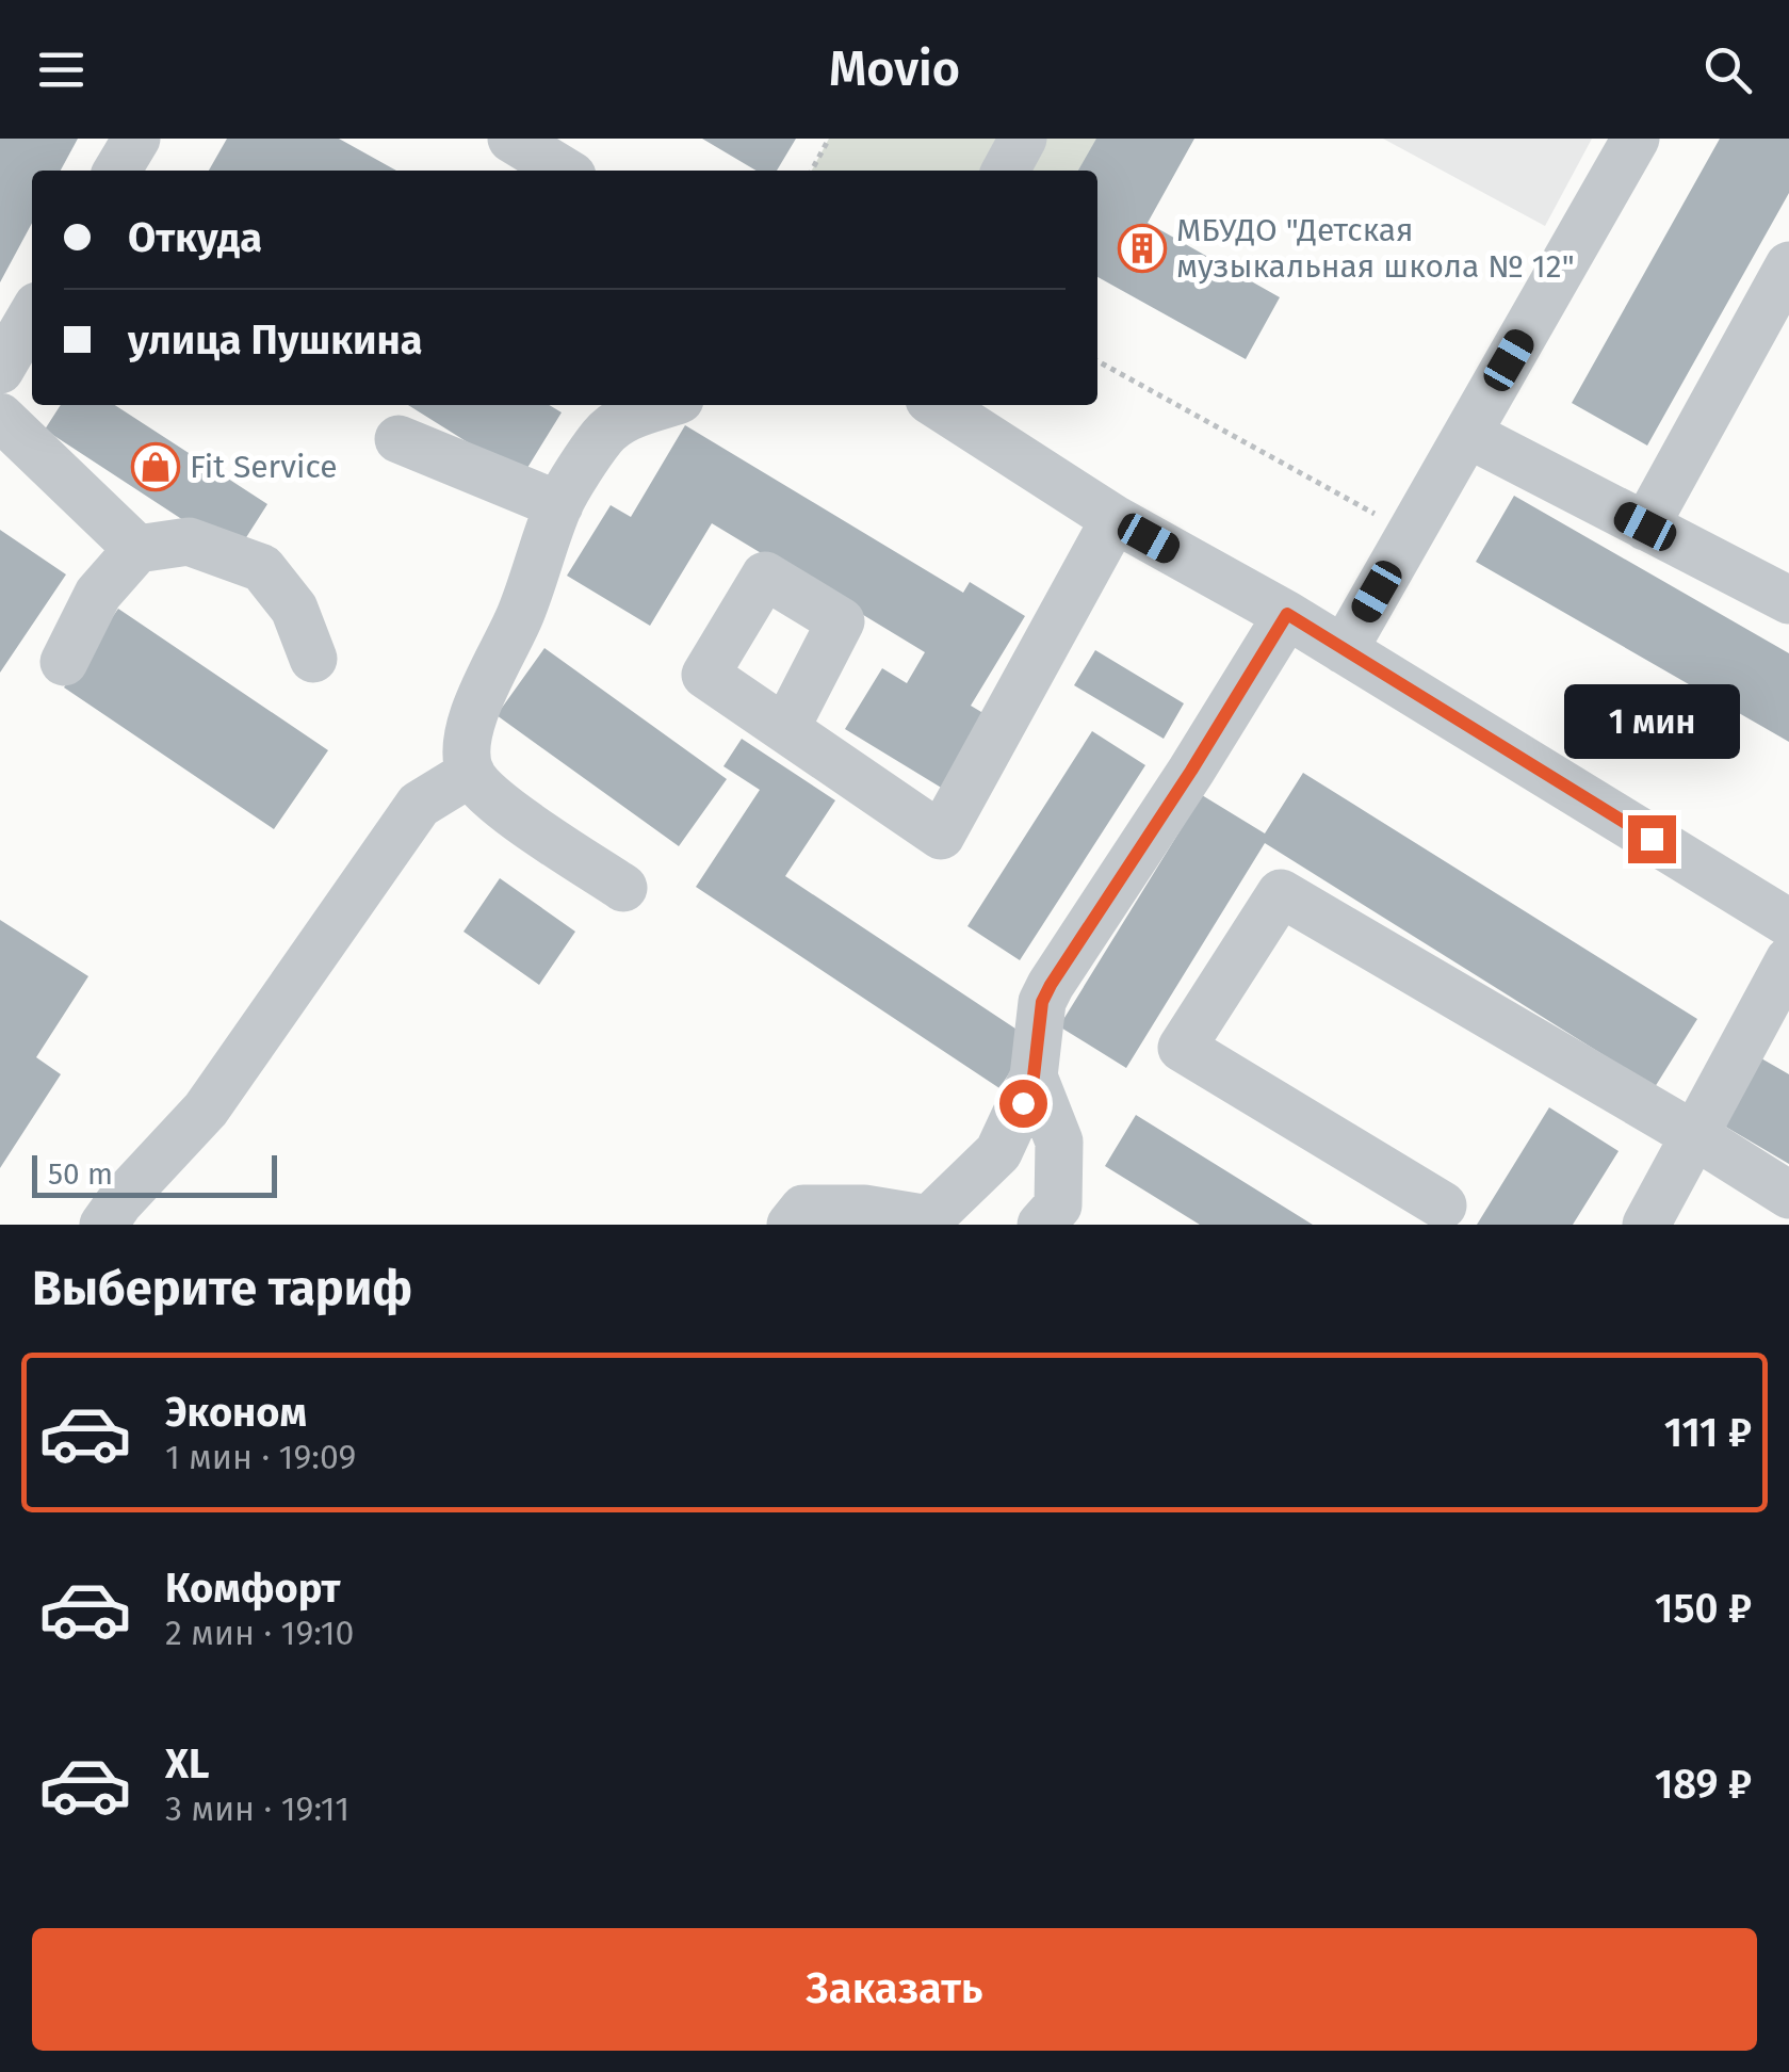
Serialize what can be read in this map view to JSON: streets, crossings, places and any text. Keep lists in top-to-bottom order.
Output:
{
  "places": {
    "building": ["МБУДО \"Детская музыкальная школа № 12\""],
    "shop": ["Fit Service"]
  },
  "scale_bar": "50 m",
  "page": {
    "header": "Movio",
    "banner": ["Откуда", "улица Пушкина"],
    "bubble": "1 мин",
    "scale": "50 m",
    "heading": "Выберите тариф",
    "list": [
      {
        "name": "Эконом",
        "note": "1 мин · 19:09",
        "value": "111 ₽"
      },
      {
        "name": "Комфорт",
        "note": "2 мин · 19:10",
        "value": "150 ₽"
      },
      {
        "name": "XL",
        "note": "3 мин · 19:11",
        "value": "189 ₽"
      }
    ],
    "buttons": "Заказать"
  }
}
